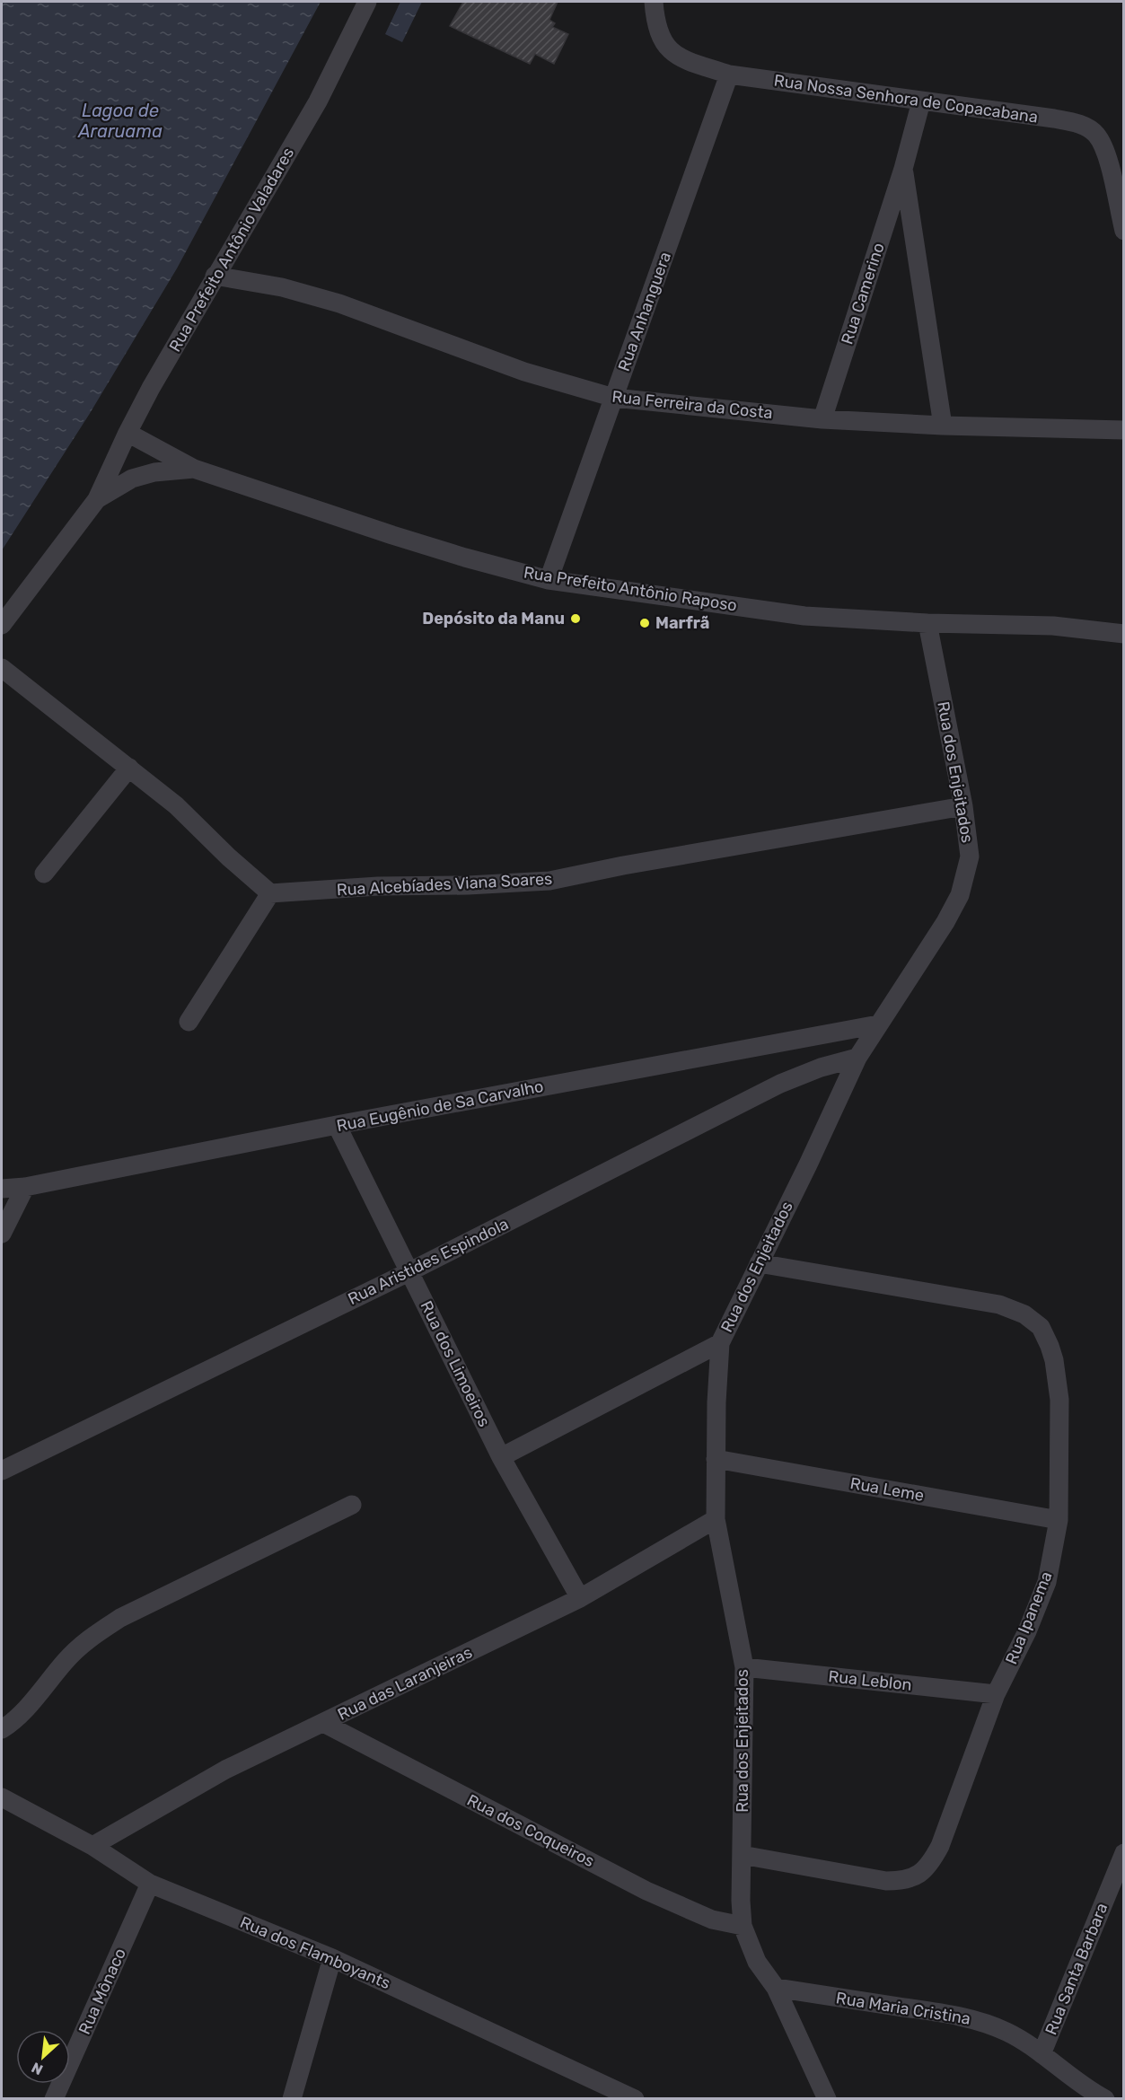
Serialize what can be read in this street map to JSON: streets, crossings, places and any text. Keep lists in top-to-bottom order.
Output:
{
  "streets": {
    "street": [
      "Rua Nossa Senhora de Copacabana",
      "Rua Prefeito Antônio Valadares",
      "Rua Camerino",
      "Rua Anhanguera",
      "Rua Ferreira da Costa",
      "Rua Prefeito Antônio Raposo",
      "Rua dos Enjeitados",
      "Rua Alcebíades Viana Soares",
      "Rua Eugênio de Sa Carvalho",
      "Rua Aristides Espindola",
      "Rua dos Limoeiros",
      "Rua Leme",
      "Rua Ipanema",
      "Rua Leblon",
      "Rua das Laranjeiras",
      "Rua dos Coqueiros",
      "Rua dos Flamboyants",
      "Rua Santa Barbara",
      "Rua Mônaco",
      "Rua Maria Cristina"
    ]
  },
  "crossings": [
    ["Rua Nossa Senhora de Copacabana", "Rua Camerino"],
    ["Rua Nossa Senhora de Copacabana", "Rua Anhanguera"],
    ["Rua Prefeito Antônio Valadares", "Rua Ferreira da Costa"],
    ["Rua Prefeito Antônio Valadares", "Rua Prefeito Antônio Raposo"],
    ["Rua Camerino", "Rua Ferreira da Costa"],
    ["Rua Anhanguera", "Rua Ferreira da Costa"],
    ["Rua Anhanguera", "Rua Prefeito Antônio Raposo"],
    ["Rua Prefeito Antônio Raposo", "Rua dos Enjeitados"],
    ["Rua dos Enjeitados", "Rua Alcebíades Viana Soares"],
    ["Rua dos Enjeitados", "Rua Eugênio de Sa Carvalho"],
    ["Rua dos Enjeitados", "Rua Aristides Espindola"],
    ["Rua dos Enjeitados", "Rua Leme"],
    ["Rua dos Enjeitados", "Rua Ipanema"],
    ["Rua dos Enjeitados", "Rua Leblon"],
    ["Rua dos Enjeitados", "Rua das Laranjeiras"],
    ["Rua dos Enjeitados", "Rua dos Coqueiros"],
    ["Rua dos Enjeitados", "Rua Maria Cristina"],
    ["Rua Eugênio de Sa Carvalho", "Rua dos Limoeiros"],
    ["Rua Aristides Espindola", "Rua dos Limoeiros"],
    ["Rua dos Limoeiros", "Rua das Laranjeiras"],
    ["Rua Leme", "Rua Ipanema"],
    ["Rua Ipanema", "Rua Leblon"],
    ["Rua das Laranjeiras", "Rua dos Coqueiros"],
    ["Rua das Laranjeiras", "Rua dos Flamboyants"],
    ["Rua dos Flamboyants", "Rua Mônaco"],
    ["Rua Santa Barbara", "Rua Maria Cristina"]
  ],
  "water": ["Lagoa de Araruama"],
  "places": ["Depósito da Manu", "Marfrã"],
  "north": "bottom left"
}
